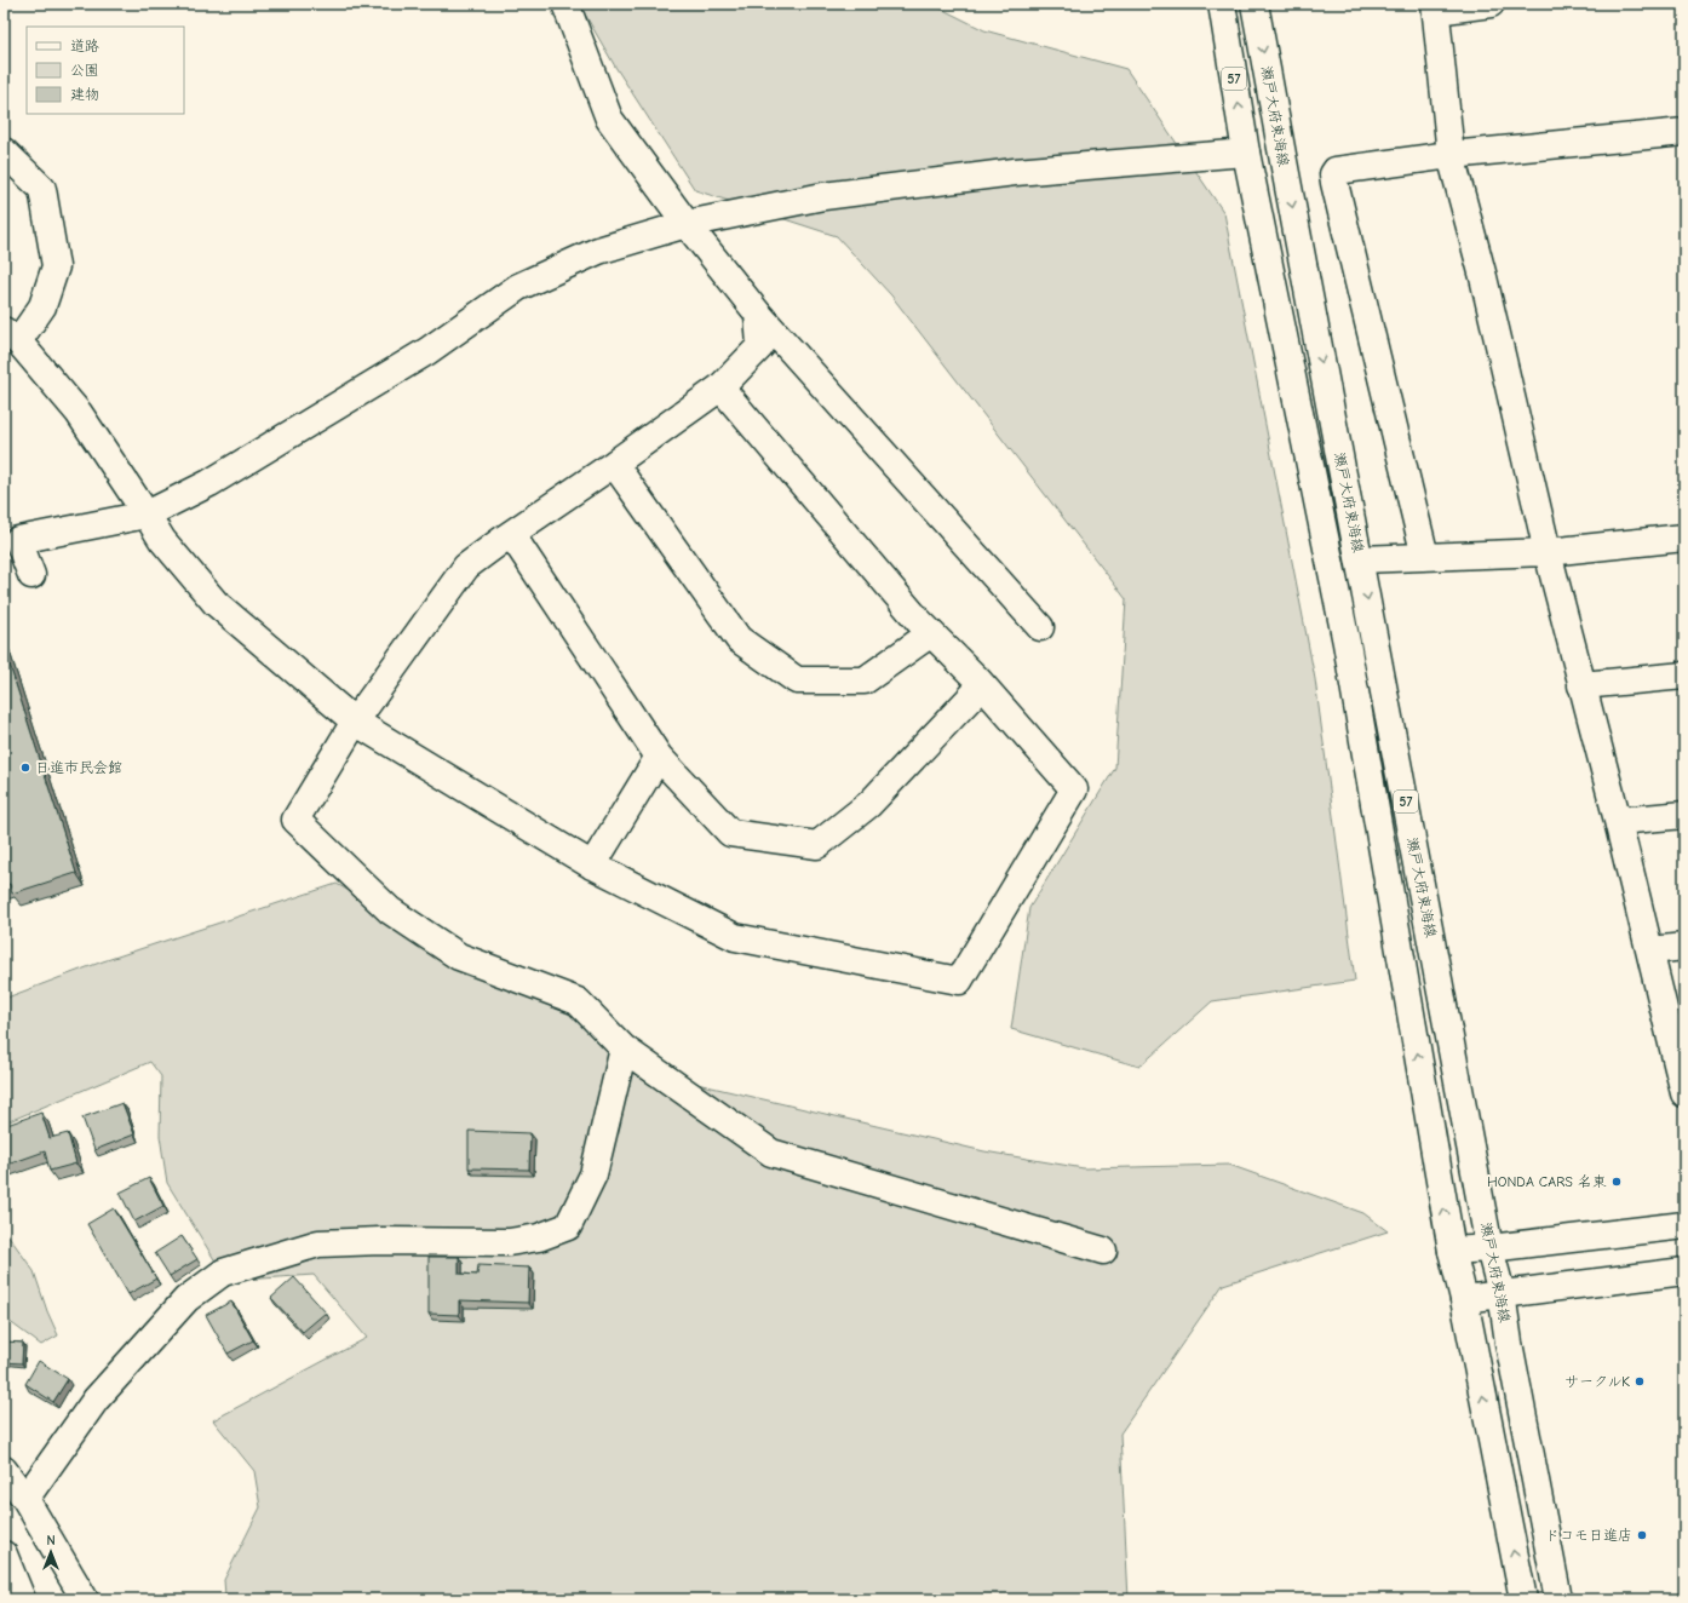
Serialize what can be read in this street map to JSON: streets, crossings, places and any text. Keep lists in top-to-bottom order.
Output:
{
  "streets": {
    "street": ["57", "瀬戸大府東海線"]
  },
  "places": [
    "日進市民会館",
    "HONDA CARS 名東",
    "サークルK",
    "ドコモ日進店"
  ],
  "legend": ["道路", "公園", "建物"],
  "north": "top"
}
